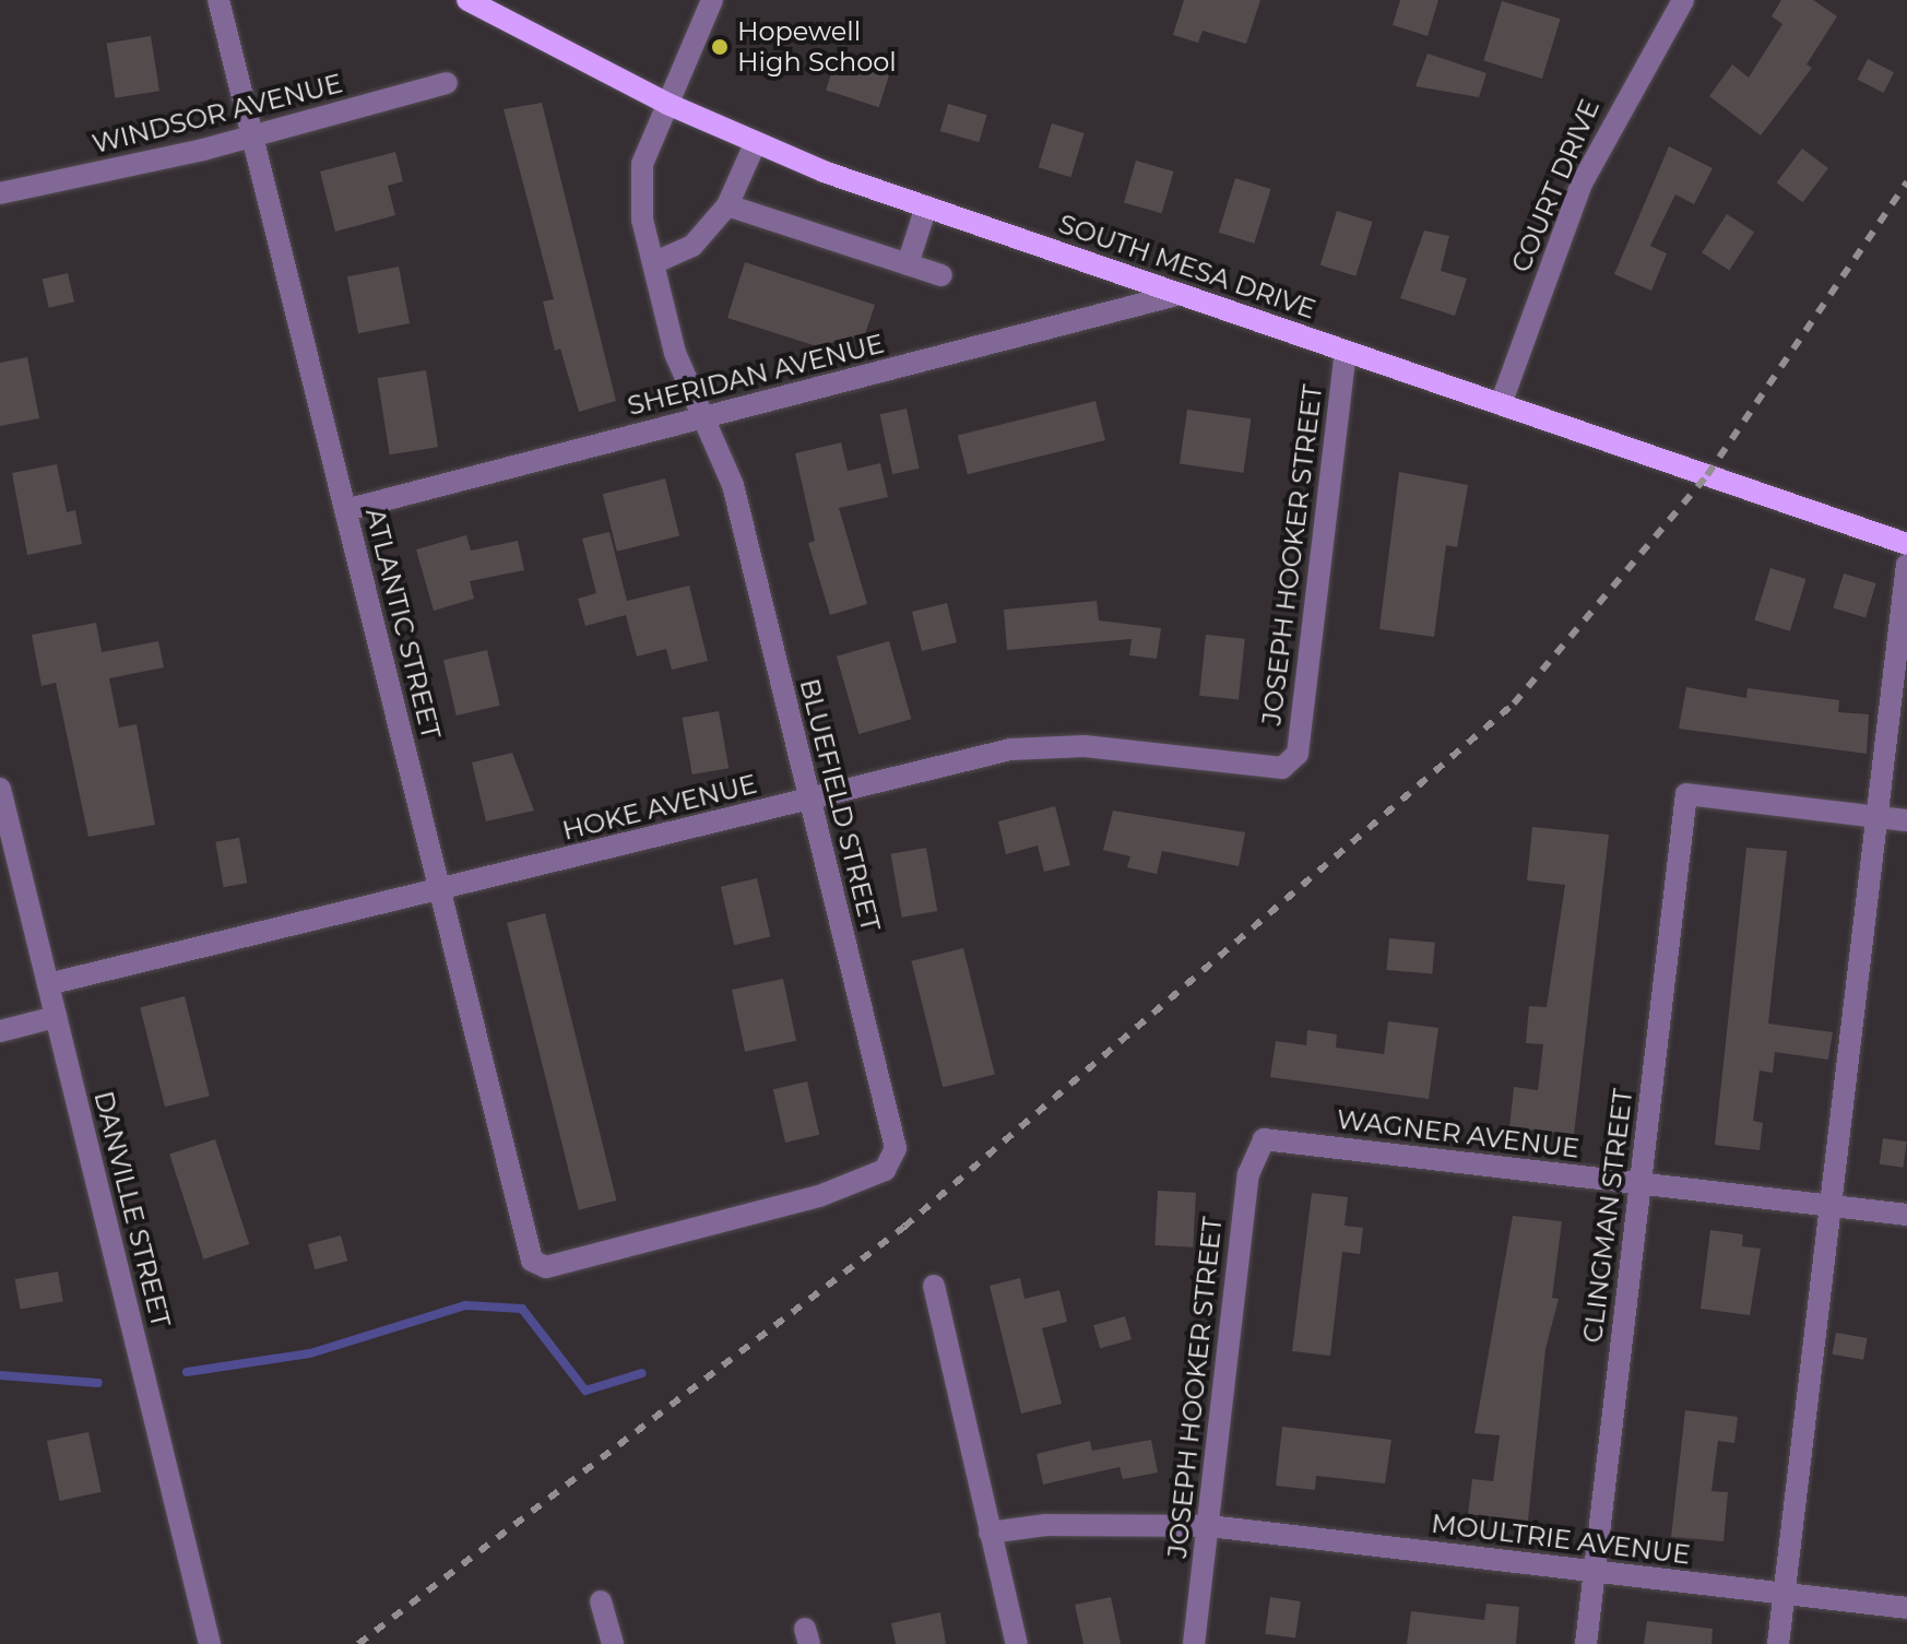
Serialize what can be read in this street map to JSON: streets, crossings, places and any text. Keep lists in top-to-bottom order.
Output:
{
  "streets": {
    "main road": ["SOUTH MESA DRIVE"],
    "street": [
      "WINDSOR AVENUE",
      "COURT DRIVE",
      "SHERIDAN AVENUE",
      "JOSEPH HOOKER STREET",
      "ATLANTIC STREET",
      "BLUEFIELD STREET",
      "HOKE AVENUE",
      "WAGNER AVENUE",
      "DANVILLE STREET",
      "CLINGMAN STREET",
      "MOULTRIE AVENUE"
    ]
  },
  "crossings": [
    ["WINDSOR AVENUE", "ATLANTIC STREET"],
    ["COURT DRIVE", "SOUTH MESA DRIVE"],
    ["SOUTH MESA DRIVE", "SHERIDAN AVENUE"],
    ["SOUTH MESA DRIVE", "JOSEPH HOOKER STREET"],
    ["SOUTH MESA DRIVE", "BLUEFIELD STREET"],
    ["SHERIDAN AVENUE", "ATLANTIC STREET"],
    ["SHERIDAN AVENUE", "BLUEFIELD STREET"],
    ["JOSEPH HOOKER STREET", "HOKE AVENUE"],
    ["JOSEPH HOOKER STREET", "WAGNER AVENUE"],
    ["JOSEPH HOOKER STREET", "MOULTRIE AVENUE"],
    ["ATLANTIC STREET", "BLUEFIELD STREET"],
    ["ATLANTIC STREET", "HOKE AVENUE"],
    ["BLUEFIELD STREET", "HOKE AVENUE"],
    ["HOKE AVENUE", "DANVILLE STREET"],
    ["WAGNER AVENUE", "CLINGMAN STREET"],
    ["CLINGMAN STREET", "MOULTRIE AVENUE"]
  ],
  "places": ["Hopewell High School"]
}
